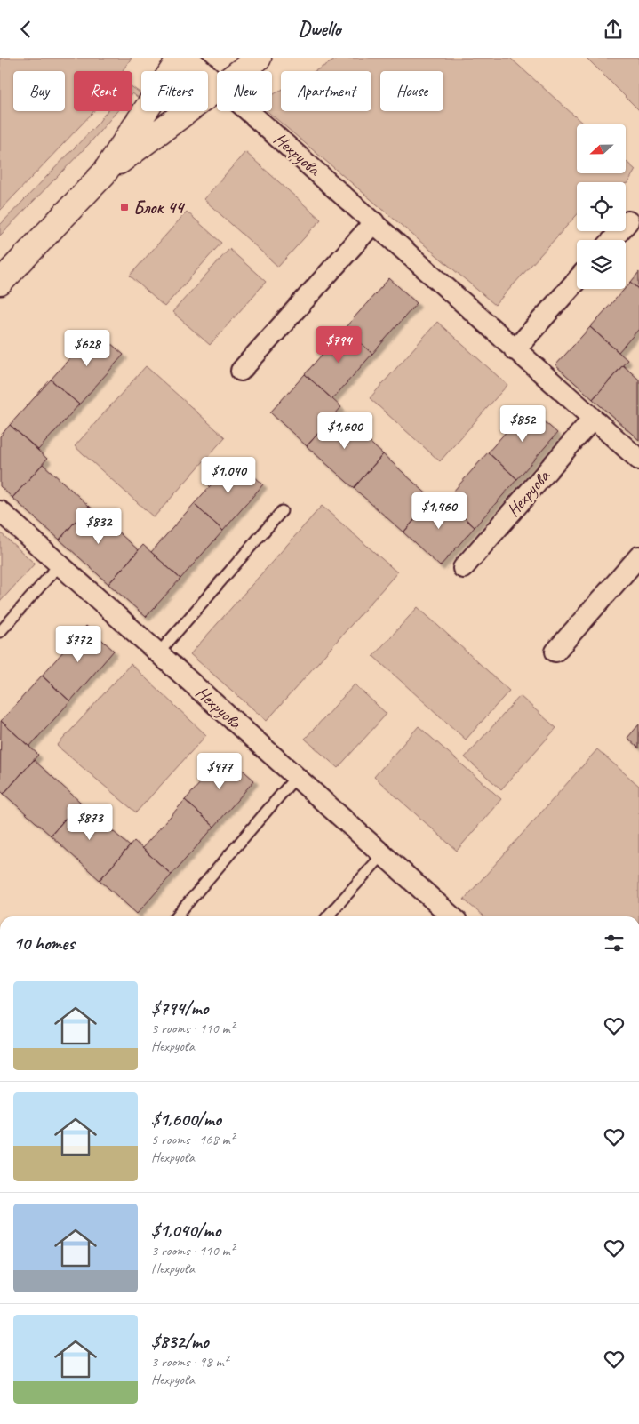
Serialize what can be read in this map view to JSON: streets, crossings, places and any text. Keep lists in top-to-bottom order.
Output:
{
  "streets": {
    "street": ["Нехруова"]
  },
  "places": {
    "transit": ["Блок 44"]
  },
  "north": "left",
  "page": {
    "header": "Dwello",
    "chip": [
      "Buy",
      "Rent",
      "Filters",
      "New",
      "Apartment",
      "House"
    ],
    "price": [
      "$794",
      "$628",
      "$852",
      "$1,600",
      "$1,040",
      "$1,460",
      "$832",
      "$772",
      "$977",
      "$873"
    ],
    "heading": "10 homes",
    "list": [
      {
        "name": "$794/mo",
        "note": "3 rooms · 110 m² · Нехруова"
      },
      {
        "name": "$1,600/mo",
        "note": "5 rooms · 168 m² · Нехруова"
      },
      {
        "name": "$1,040/mo",
        "note": "3 rooms · 110 m² · Нехруова"
      },
      {
        "name": "$832/mo",
        "note": "3 rooms · 98 m² · Нехруова"
      }
    ]
  }
}
